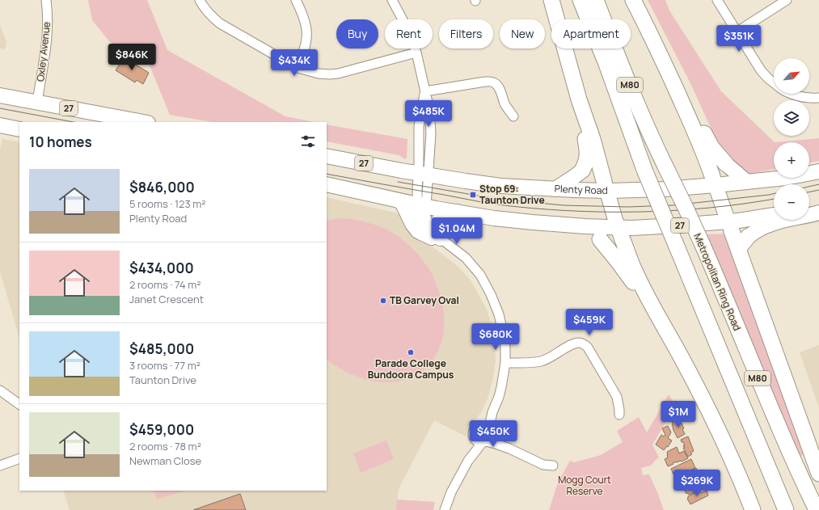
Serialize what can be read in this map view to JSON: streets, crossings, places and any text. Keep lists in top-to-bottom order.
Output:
{
  "streets": {
    "highway": [
      "M80",
      "27",
      "Plenty Road",
      "Metropolitan Ring Road"
    ],
    "street": ["Oxley Avenue"]
  },
  "crossings": [
    ["Oxley Avenue", "27"]
  ],
  "parks": ["Mogg Court Reserve"],
  "places": {
    "transit": ["Stop 69: Taunton Drive"],
    "other": ["TB Garvey Oval", "Parade College Bundoora Campus"]
  },
  "north": "top right",
  "page": {
    "chip": [
      "Buy",
      "Rent",
      "Filters",
      "New",
      "Apartment"
    ],
    "price": [
      "$351K",
      "$846K",
      "$434K",
      "$485K",
      "$1.04M",
      "$459K",
      "$680K",
      "$1M",
      "$450K",
      "$269K"
    ],
    "map_buttons": ["+", "−"],
    "heading": "10 homes",
    "list": [
      {
        "name": "$846,000",
        "note": "5 rooms · 123 m² · Plenty Road"
      },
      {
        "name": "$434,000",
        "note": "2 rooms · 74 m² · Janet Crescent"
      },
      {
        "name": "$485,000",
        "note": "3 rooms · 77 m² · Taunton Drive"
      },
      {
        "name": "$459,000",
        "note": "2 rooms · 78 m² · Newman Close"
      }
    ]
  }
}
